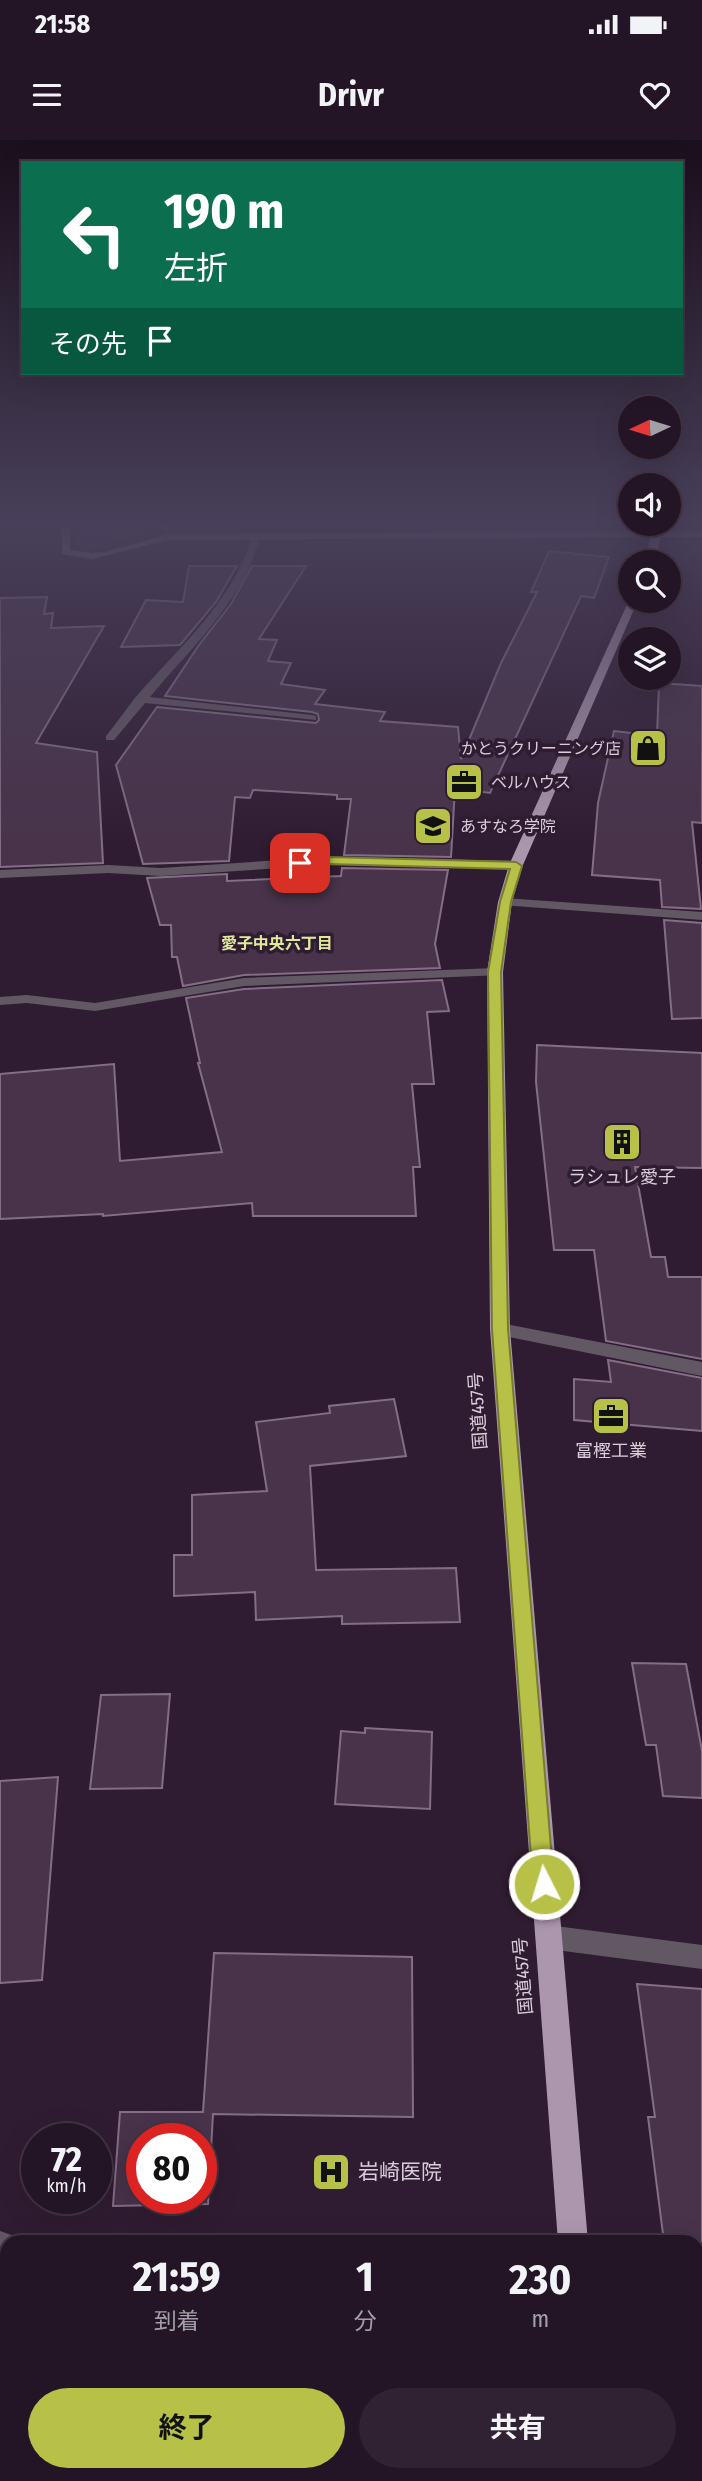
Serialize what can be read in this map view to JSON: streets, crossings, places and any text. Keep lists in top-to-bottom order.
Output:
{
  "streets": {
    "highway": ["国道457号"]
  },
  "districts": ["愛子中央六丁目"],
  "places": {
    "shop": ["かとうクリーニング店"],
    "office": ["ベルハウス", "富樫工業"],
    "school or university": ["あすなろ学院"],
    "building": ["ラシュレ愛子"],
    "hospital": ["岩崎医院"]
  },
  "north": "left",
  "page": {
    "status": "21:58",
    "header": "Drivr",
    "turn": ["190 m", "左折"],
    "then": "その先",
    "speed": "72 km/h",
    "limit": "80",
    "eta": [
      "21:59",
      "到着",
      "1",
      "分",
      "230",
      "m"
    ],
    "buttons": ["終了", "共有"]
  }
}
